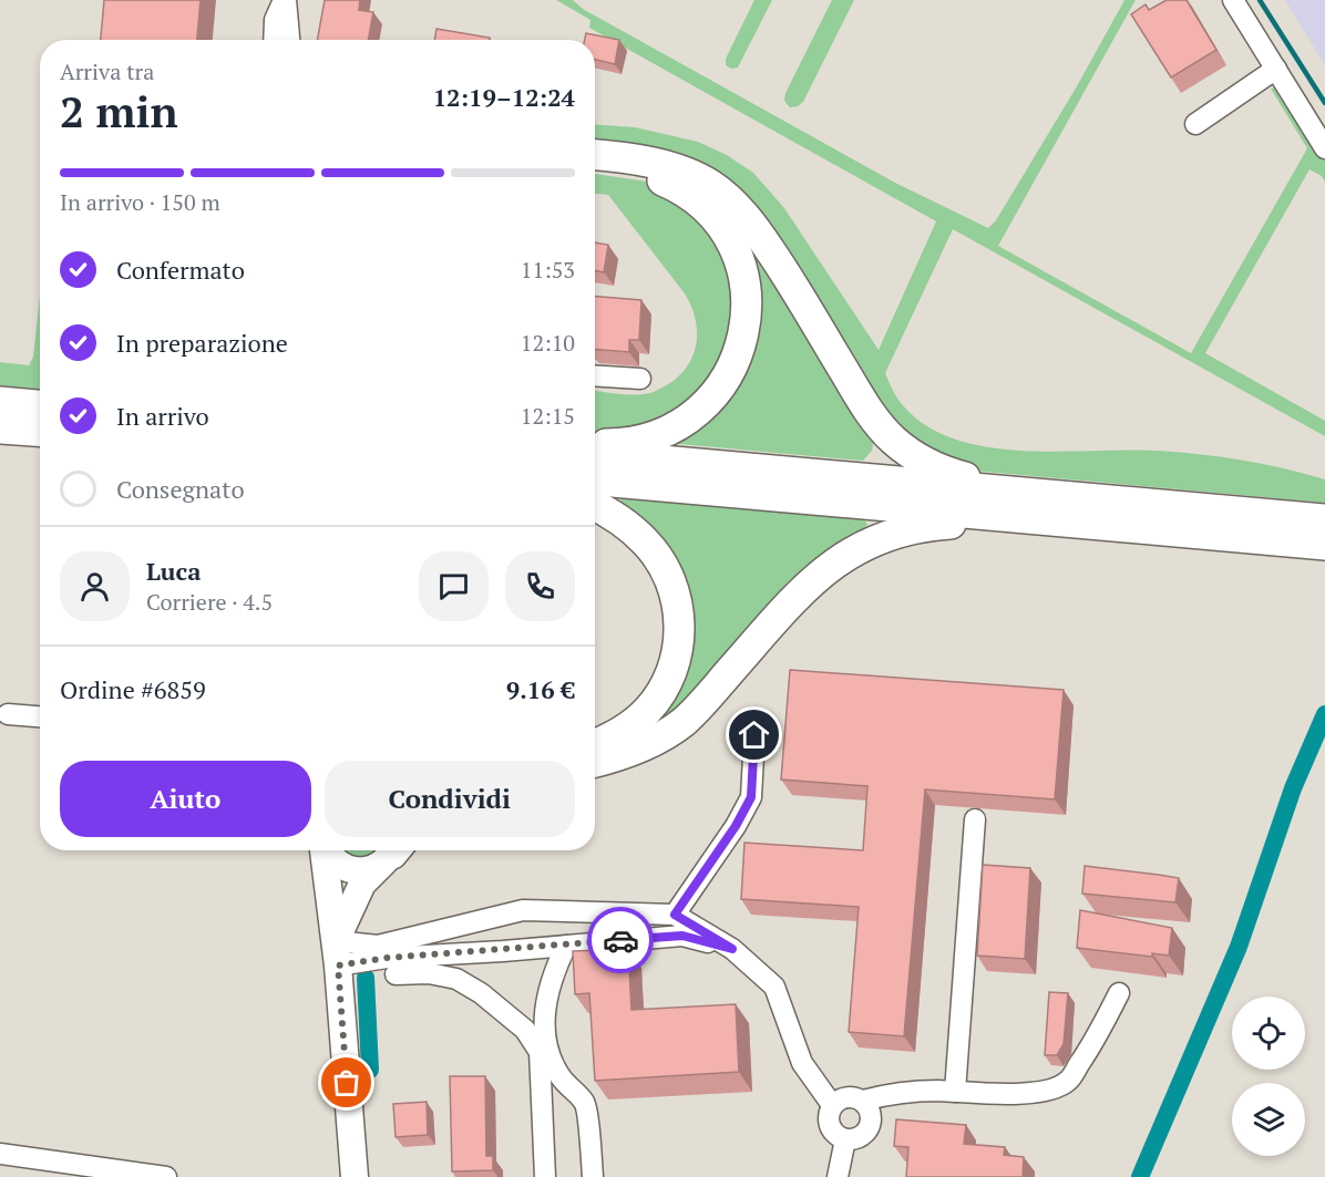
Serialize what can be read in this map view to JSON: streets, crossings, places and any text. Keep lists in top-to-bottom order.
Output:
{
  "page": {
    "heading": ["2 min", "Arriva tra", "12:19–12:24"],
    "panel": [
      "Luca",
      "Corriere · 4.5",
      "Ordine #6859",
      "9.16 €"
    ],
    "bar": "In arrivo · 150 m",
    "list": [
      ["Confermato", "11:53"],
      ["In preparazione", "12:10"],
      ["In arrivo", "12:15"],
      "Consegnato"
    ],
    "buttons": ["Aiuto", "Condividi"]
  }
}
